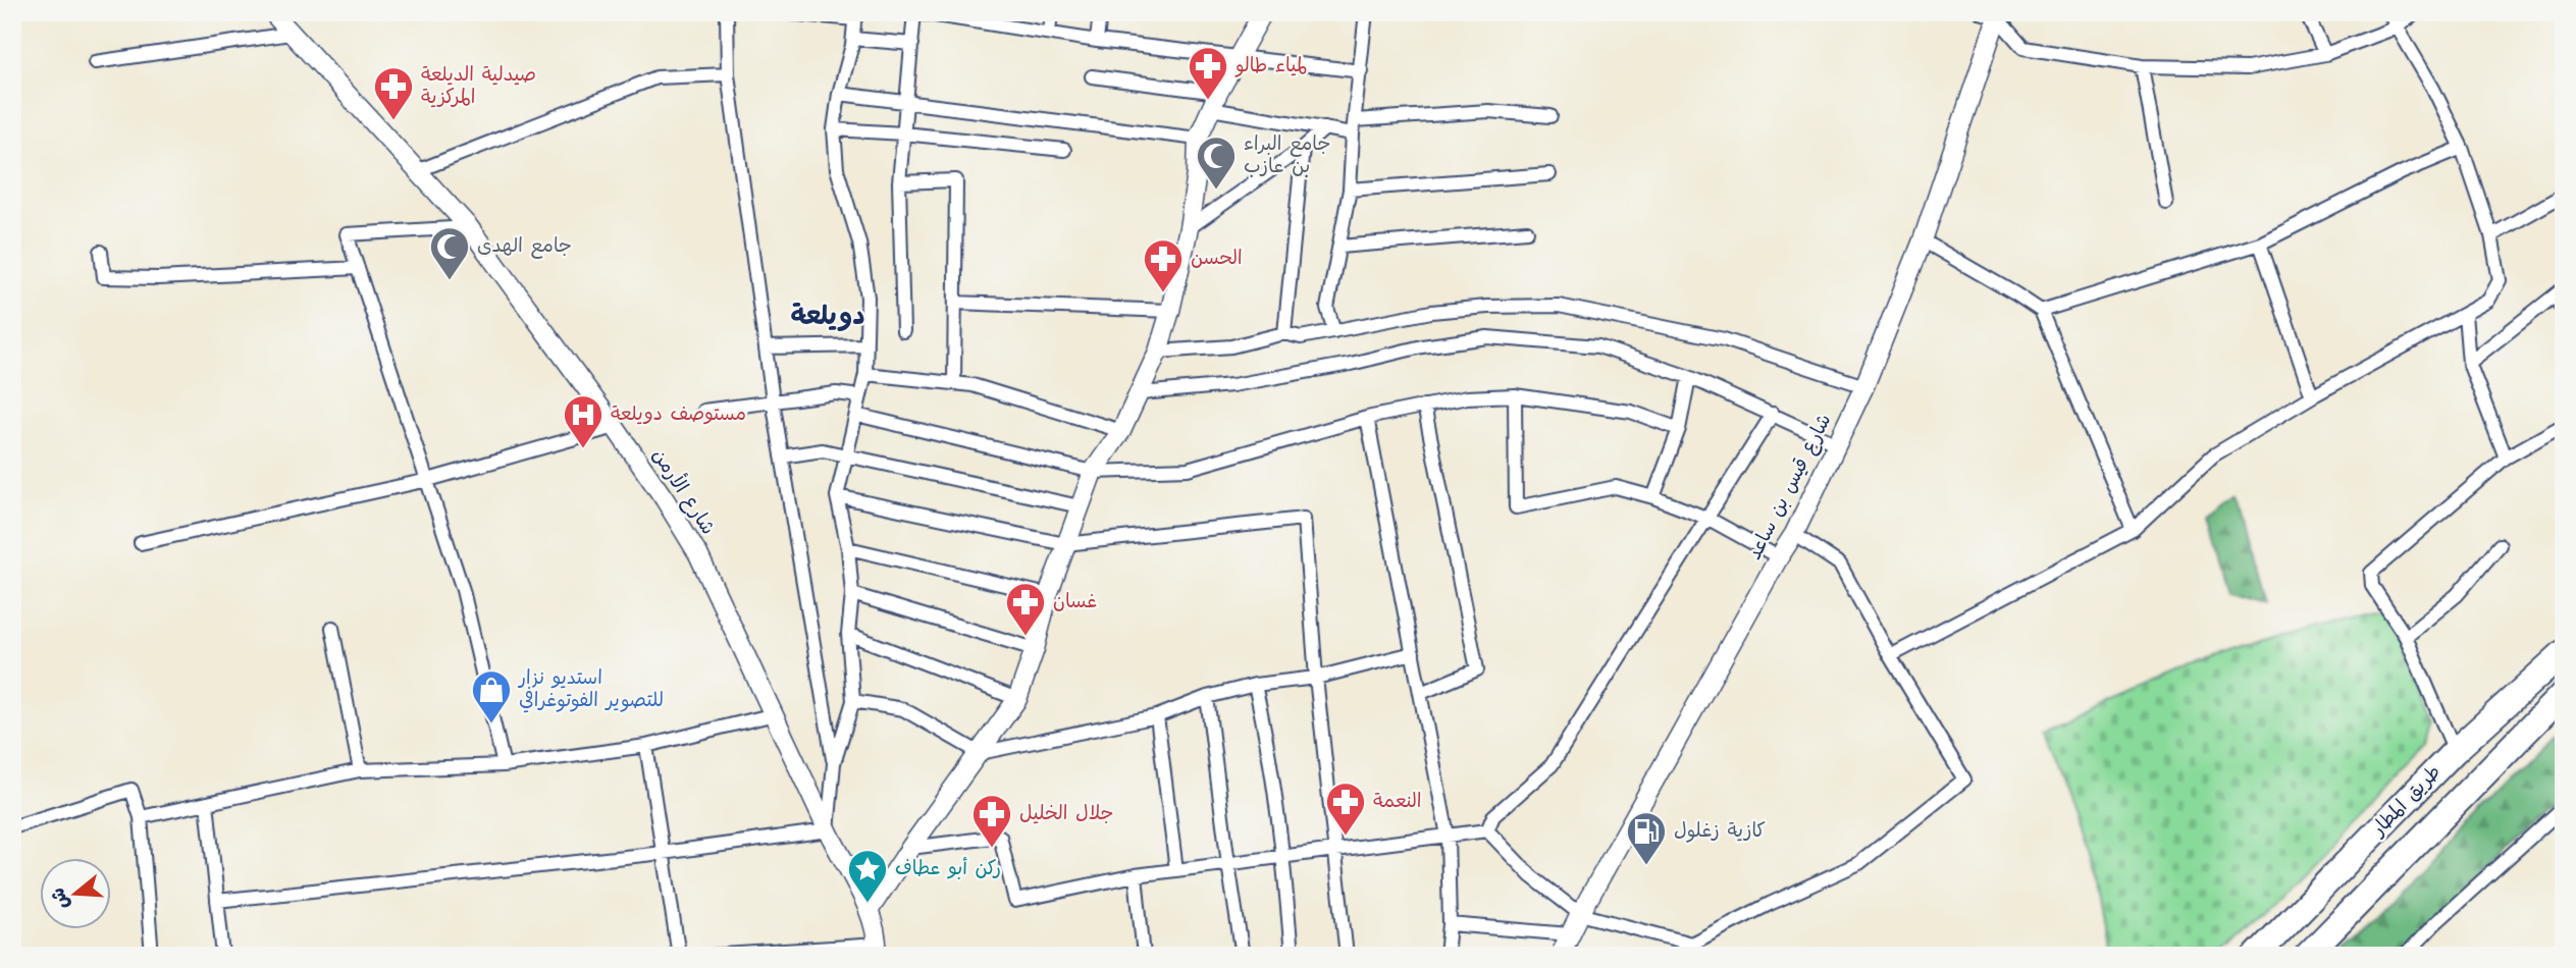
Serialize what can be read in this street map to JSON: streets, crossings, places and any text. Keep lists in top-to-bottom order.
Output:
{
  "streets": {
    "highway": ["طريق المطار"],
    "main road": ["شارع قيس بن ساعد", "شارع الأرمن"]
  },
  "districts": ["دويلعة"],
  "places": {
    "pharmacy": [
      "لمياء طالو",
      "صيدلية الديلعة المركزية",
      "الحسن",
      "غسان",
      "النعمة",
      "جلال الخليل"
    ],
    "mosque": ["جامع البراء بن عازب", "جامع الهدى"],
    "hospital": ["مستوصف دويلعة"],
    "shop": ["استديو نزار للتصوير الفوتوغرافي"],
    "fuel station": ["كازية زغلول"],
    "place": ["ركن أبو عطاف"]
  },
  "north": "left"
}
